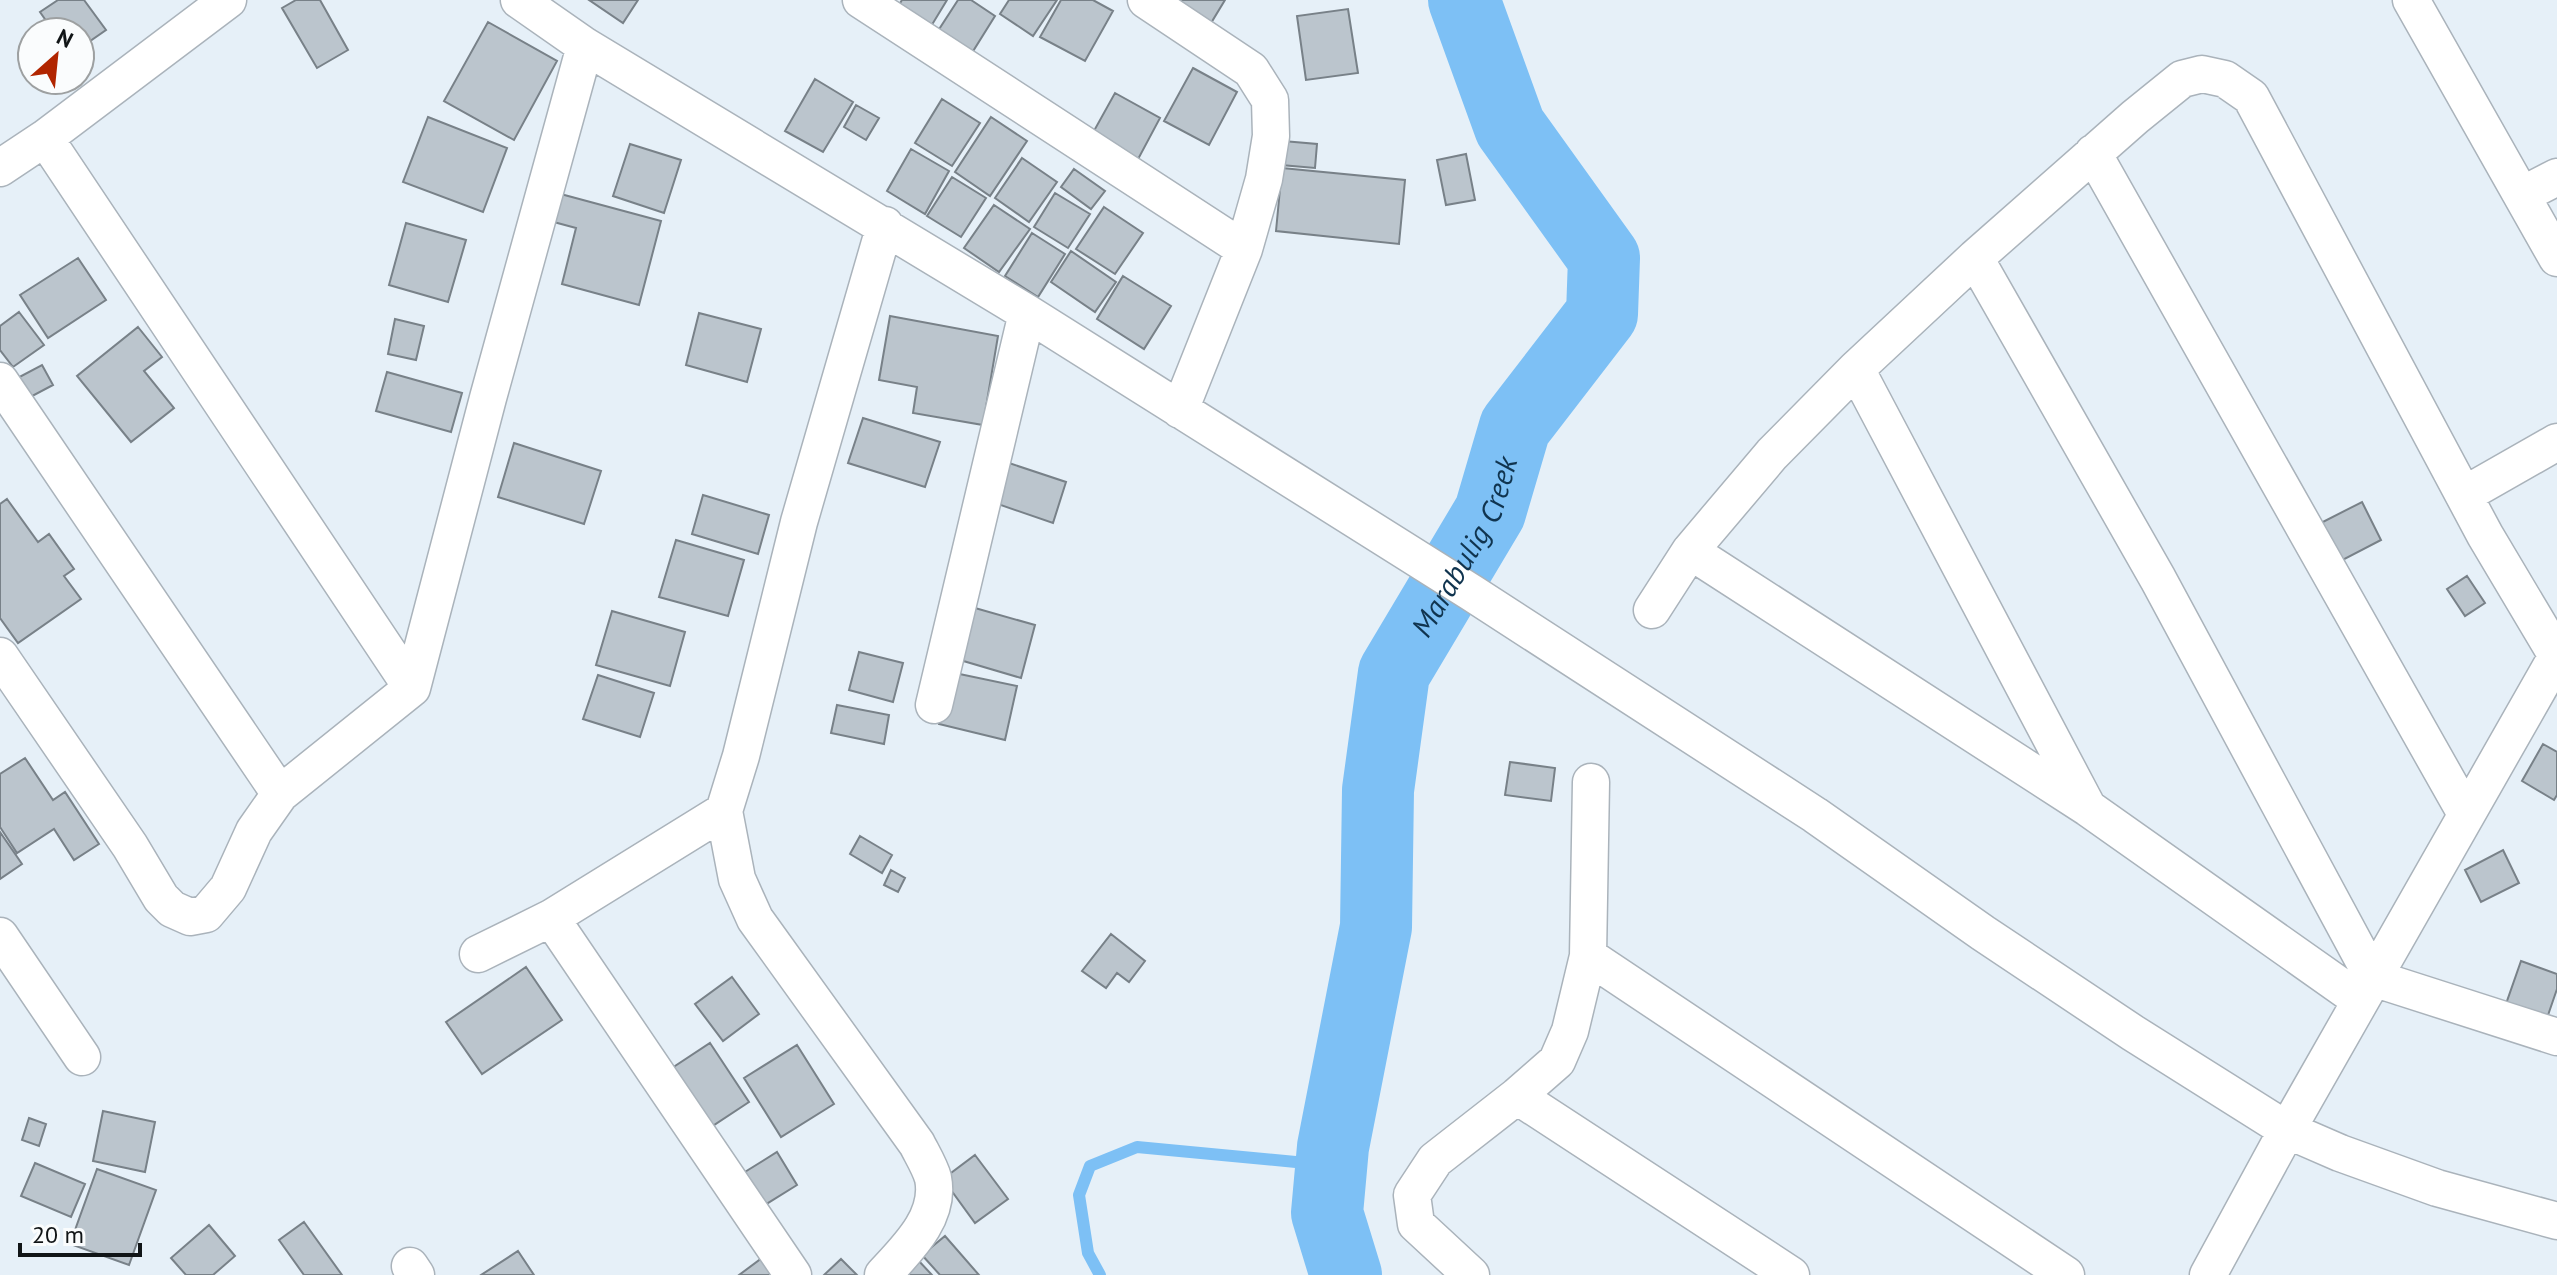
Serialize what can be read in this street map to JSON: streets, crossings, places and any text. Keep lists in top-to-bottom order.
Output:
{
  "water": ["Marabulig Creek"],
  "scale_bar": "20 m",
  "north": "top right"
}
